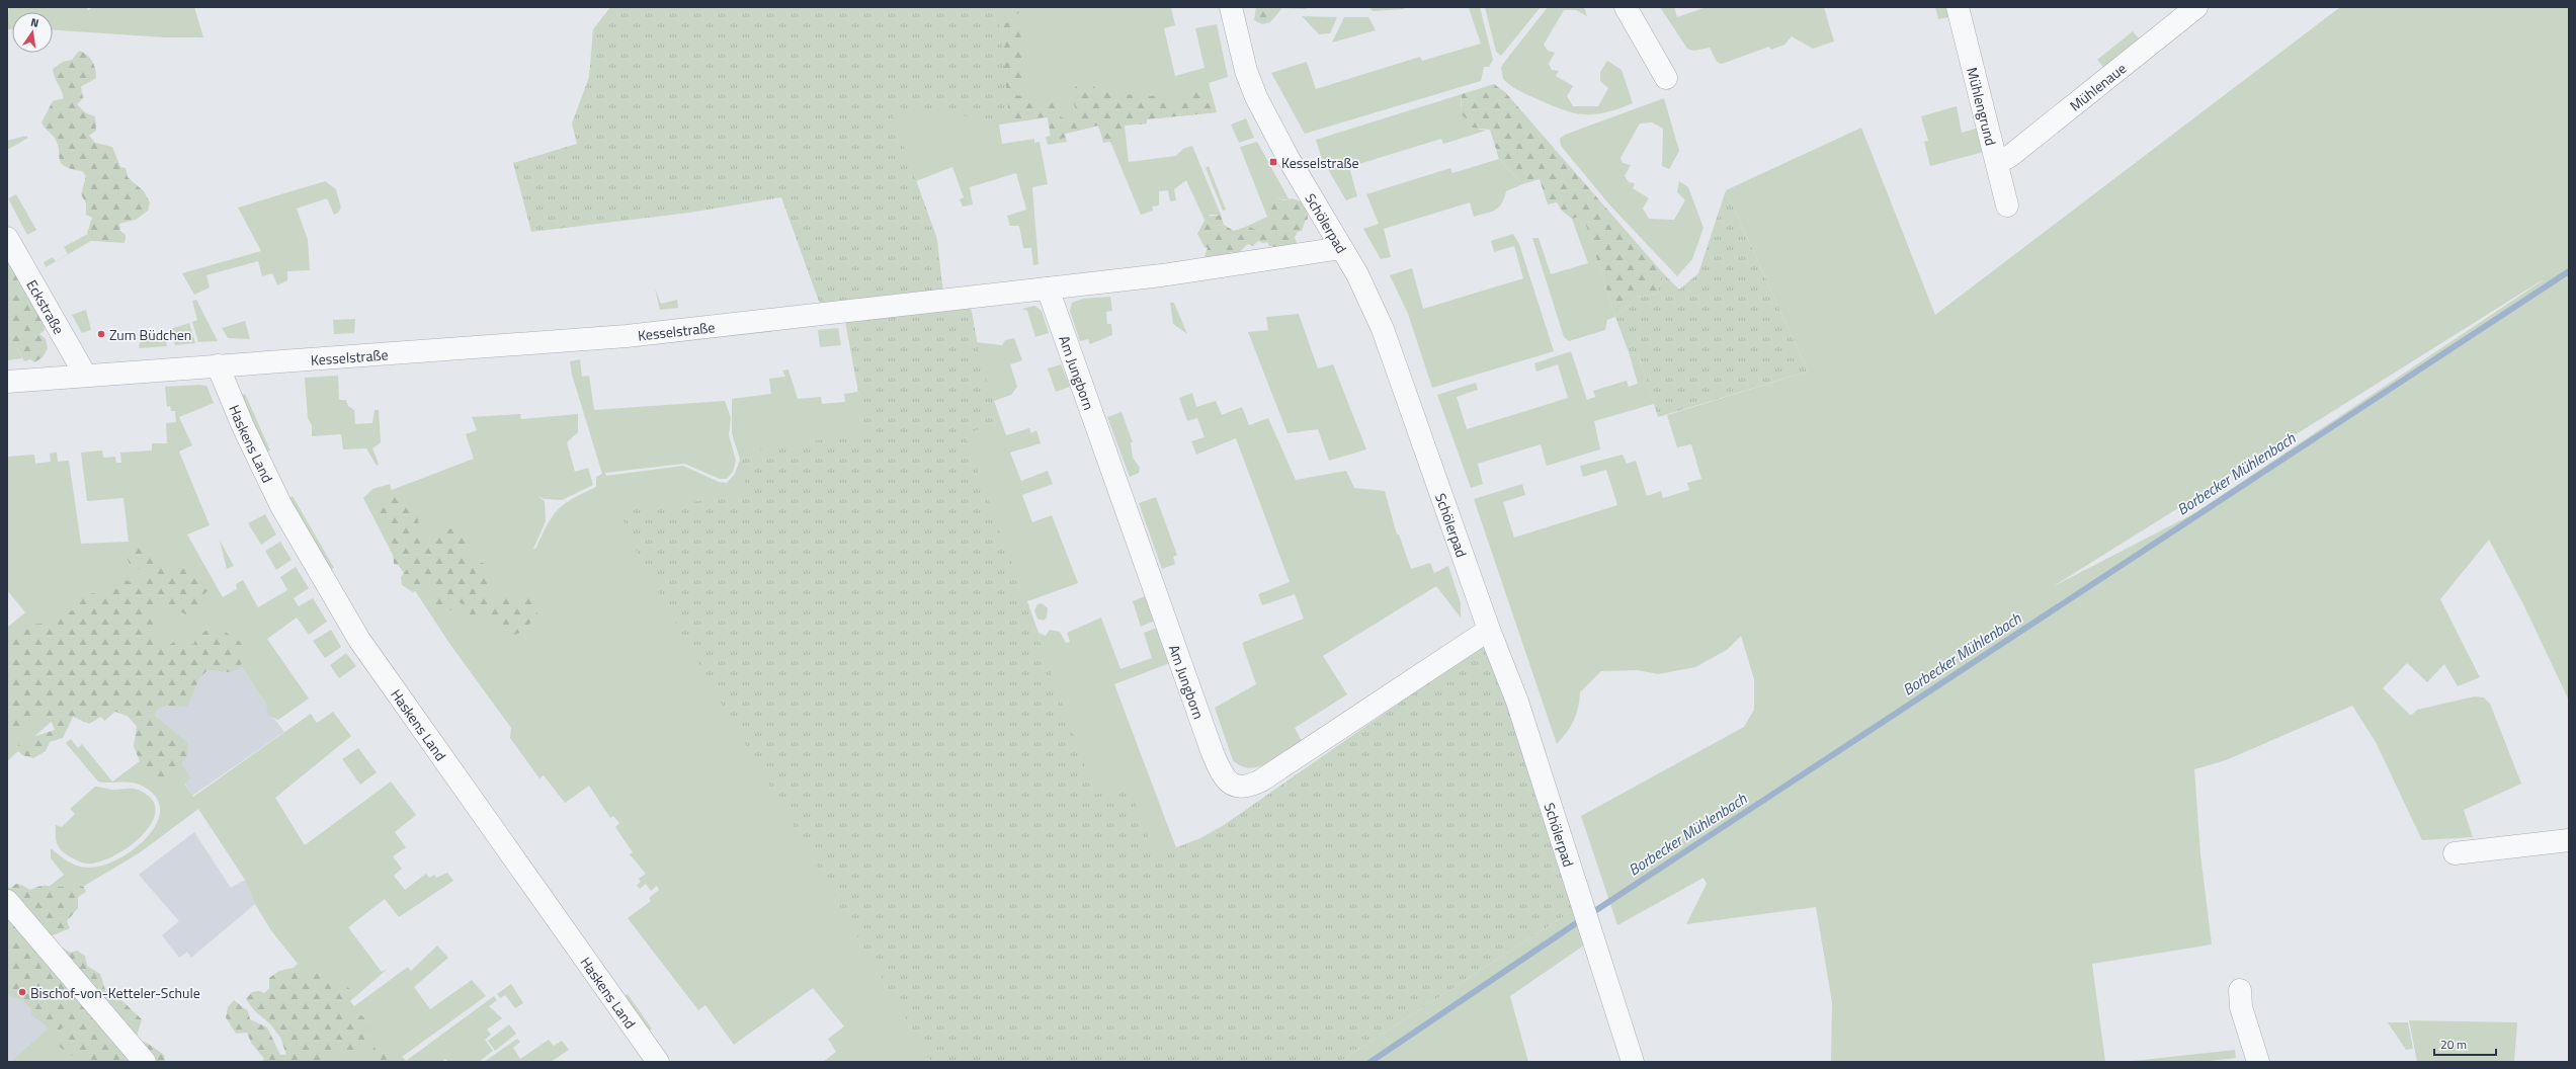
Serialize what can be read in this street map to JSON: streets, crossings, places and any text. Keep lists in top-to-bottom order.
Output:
{
  "streets": {
    "street": [
      "Mühlenaue",
      "Mühlengrund",
      "Schölerpad",
      "Eckstraße",
      "Kesselstraße",
      "Am Jungborn",
      "Haskens Land"
    ]
  },
  "crossings": [
    ["Mühlenaue", "Mühlengrund"],
    ["Schölerpad", "Kesselstraße"],
    ["Schölerpad", "Am Jungborn"],
    ["Eckstraße", "Kesselstraße"],
    ["Kesselstraße", "Am Jungborn"],
    ["Kesselstraße", "Haskens Land"]
  ],
  "water": ["Borbecker Mühlenbach"],
  "places": {
    "transit": ["Kesselstraße"],
    "other": ["Zum Büdchen", "Bischof-von-Ketteler-Schule"]
  },
  "scale_bar": "20 m",
  "north": "top"
}
